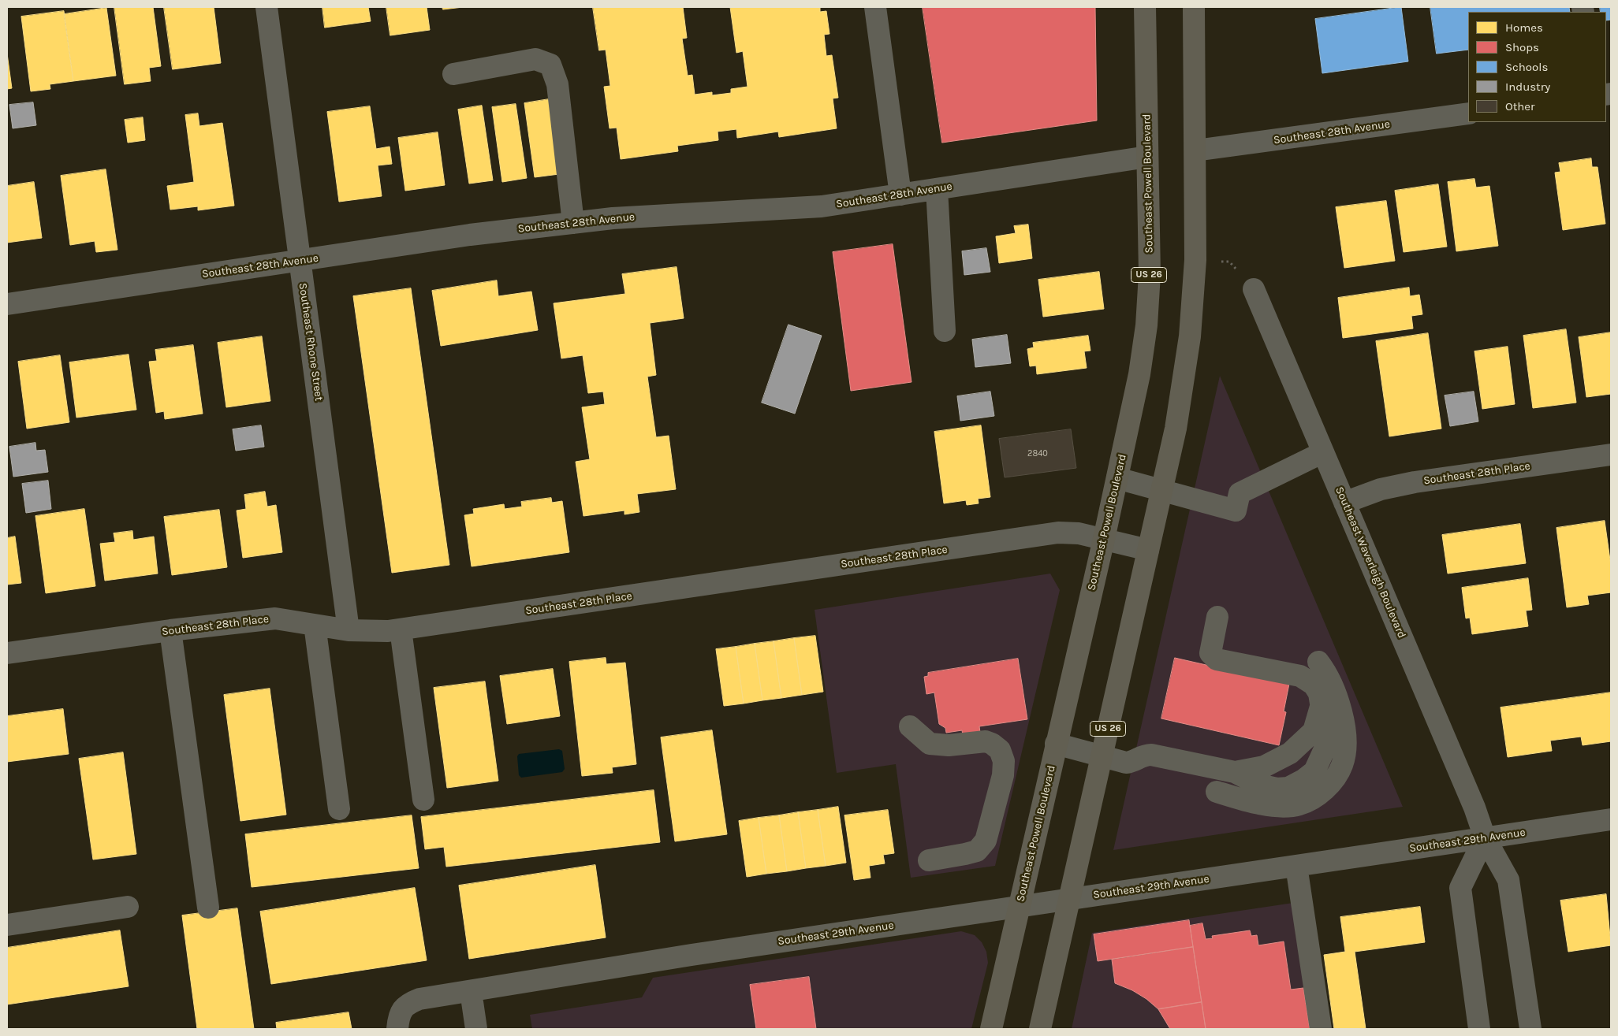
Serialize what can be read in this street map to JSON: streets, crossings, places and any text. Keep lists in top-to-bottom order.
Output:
{
  "streets": {
    "main road": ["Southeast Powell Boulevard", "US 26"],
    "street": [
      "Southeast 28th Avenue",
      "Southeast Rhone Street",
      "Southeast 28th Place",
      "Southeast Waverleigh Boulevard",
      "Southeast 29th Avenue"
    ]
  },
  "crossings": [
    ["Southeast 28th Avenue", "Southeast Powell Boulevard"],
    ["Southeast 28th Avenue", "US 26"],
    ["Southeast 28th Avenue", "Southeast Rhone Street"],
    ["Southeast Powell Boulevard", "Southeast 28th Place"],
    ["Southeast Powell Boulevard", "Southeast 29th Avenue"],
    ["US 26", "Southeast 28th Place"],
    ["US 26", "Southeast 29th Avenue"],
    ["Southeast Rhone Street", "Southeast 28th Place"],
    ["Southeast 28th Place", "Southeast Waverleigh Boulevard"],
    ["Southeast Waverleigh Boulevard", "Southeast 29th Avenue"]
  ],
  "house_numbers": ["2840"],
  "legend": [
    "Homes",
    "Shops",
    "Schools",
    "Industry",
    "Other"
  ]
}
